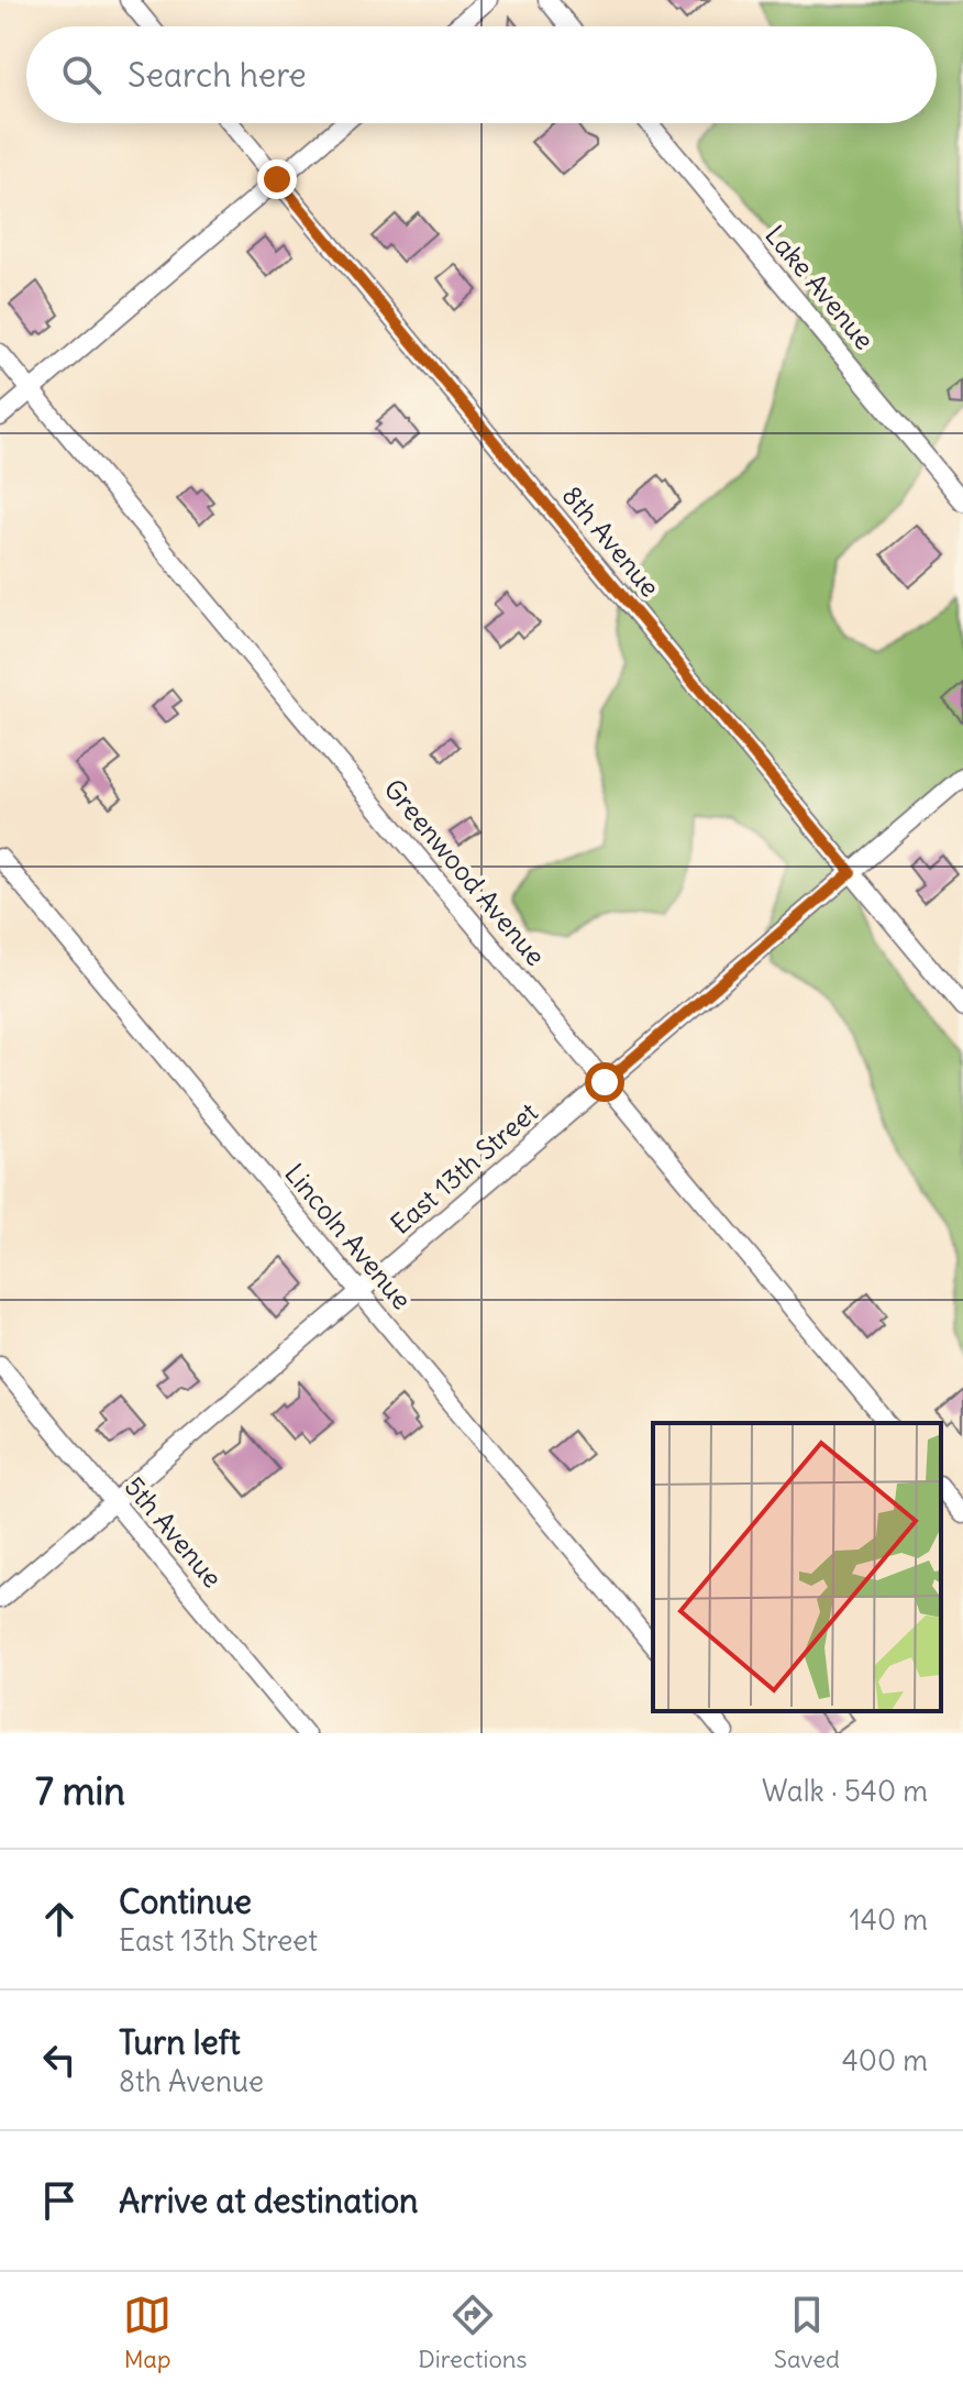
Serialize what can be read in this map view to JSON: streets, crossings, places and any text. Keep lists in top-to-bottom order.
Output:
{
  "streets": {
    "street": [
      "Lake Avenue",
      "8th Avenue",
      "Greenwood Avenue",
      "East 13th Street",
      "Lincoln Avenue",
      "5th Avenue"
    ]
  },
  "crossings": [
    ["8th Avenue", "East 13th Street"],
    ["Greenwood Avenue", "East 13th Street"],
    ["East 13th Street", "Lincoln Avenue"],
    ["East 13th Street", "5th Avenue"]
  ],
  "page": {
    "search": "Search here",
    "heading": ["7 min", "Walk · 540 m"],
    "list": [
      ["Continue", "East 13th Street", "140 m"],
      ["Turn left", "8th Avenue", "400 m"],
      "Arrive at destination"
    ],
    "nav": ["Map", "Directions", "Saved"]
  }
}
